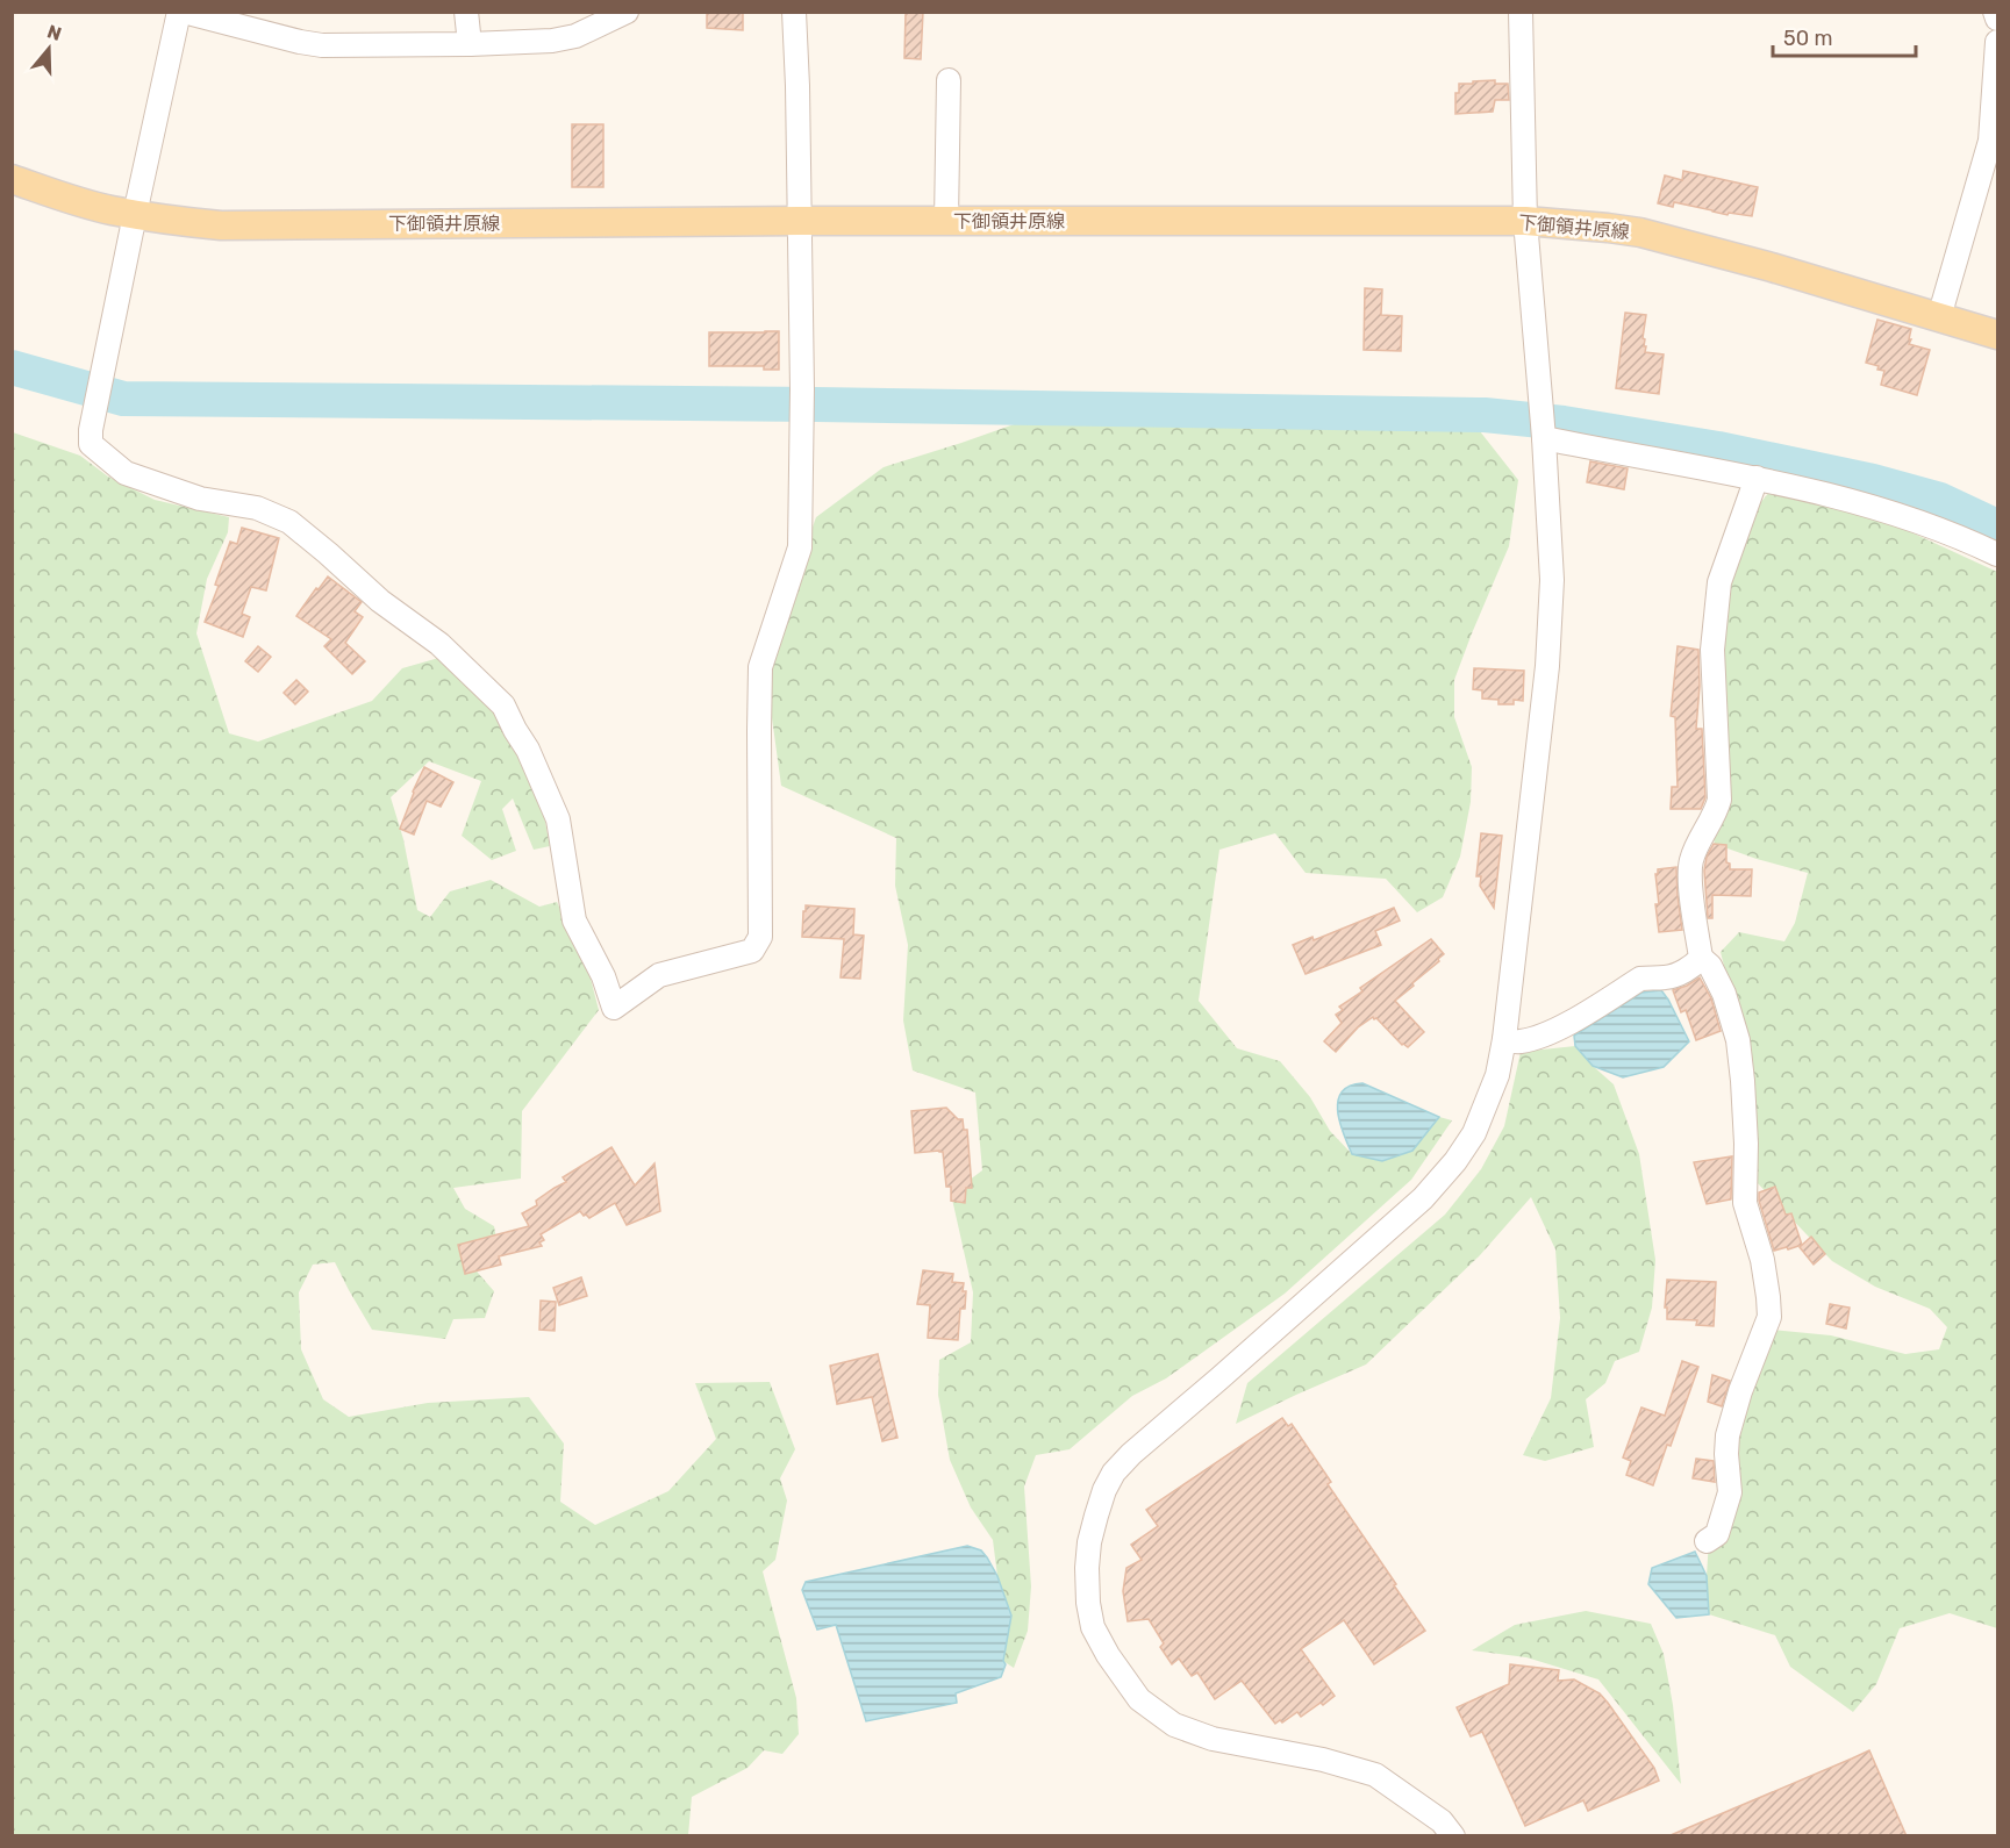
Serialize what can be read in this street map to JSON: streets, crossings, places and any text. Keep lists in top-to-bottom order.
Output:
{
  "streets": {
    "main road": ["下御領井原線"]
  },
  "scale_bar": "50 m",
  "north": "top"
}
